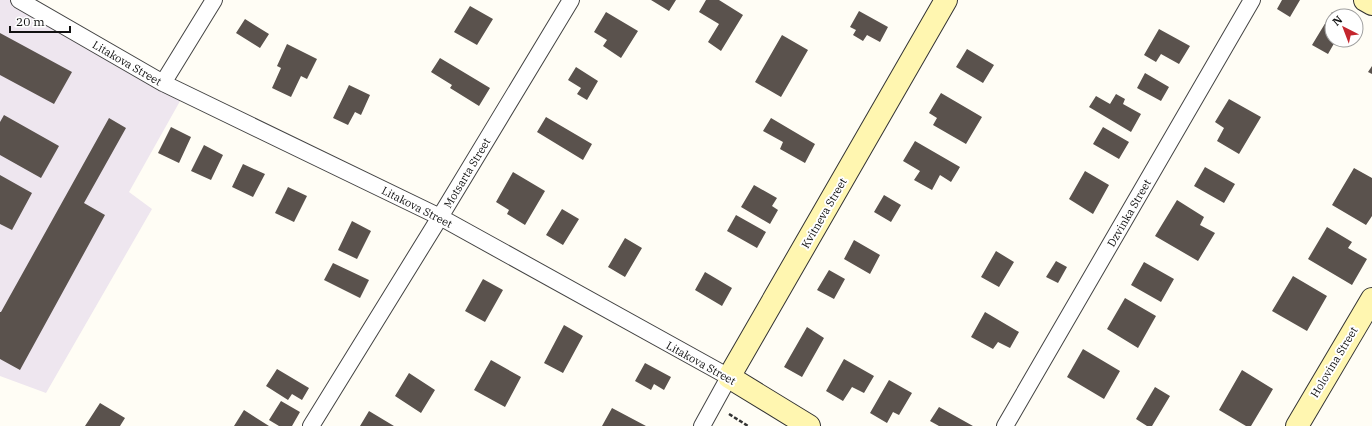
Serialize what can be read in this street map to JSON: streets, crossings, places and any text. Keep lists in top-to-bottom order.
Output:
{
  "streets": {
    "main road": ["Litakova Street", "Kvitneva Street", "Holovina Street"],
    "street": ["Motsarta Street", "Dzvinka Street"]
  },
  "crossings": [
    ["Litakova Street", "Motsarta Street"],
    ["Litakova Street", "Kvitneva Street"]
  ],
  "scale_bar": "20 m",
  "north": "top left"
}
